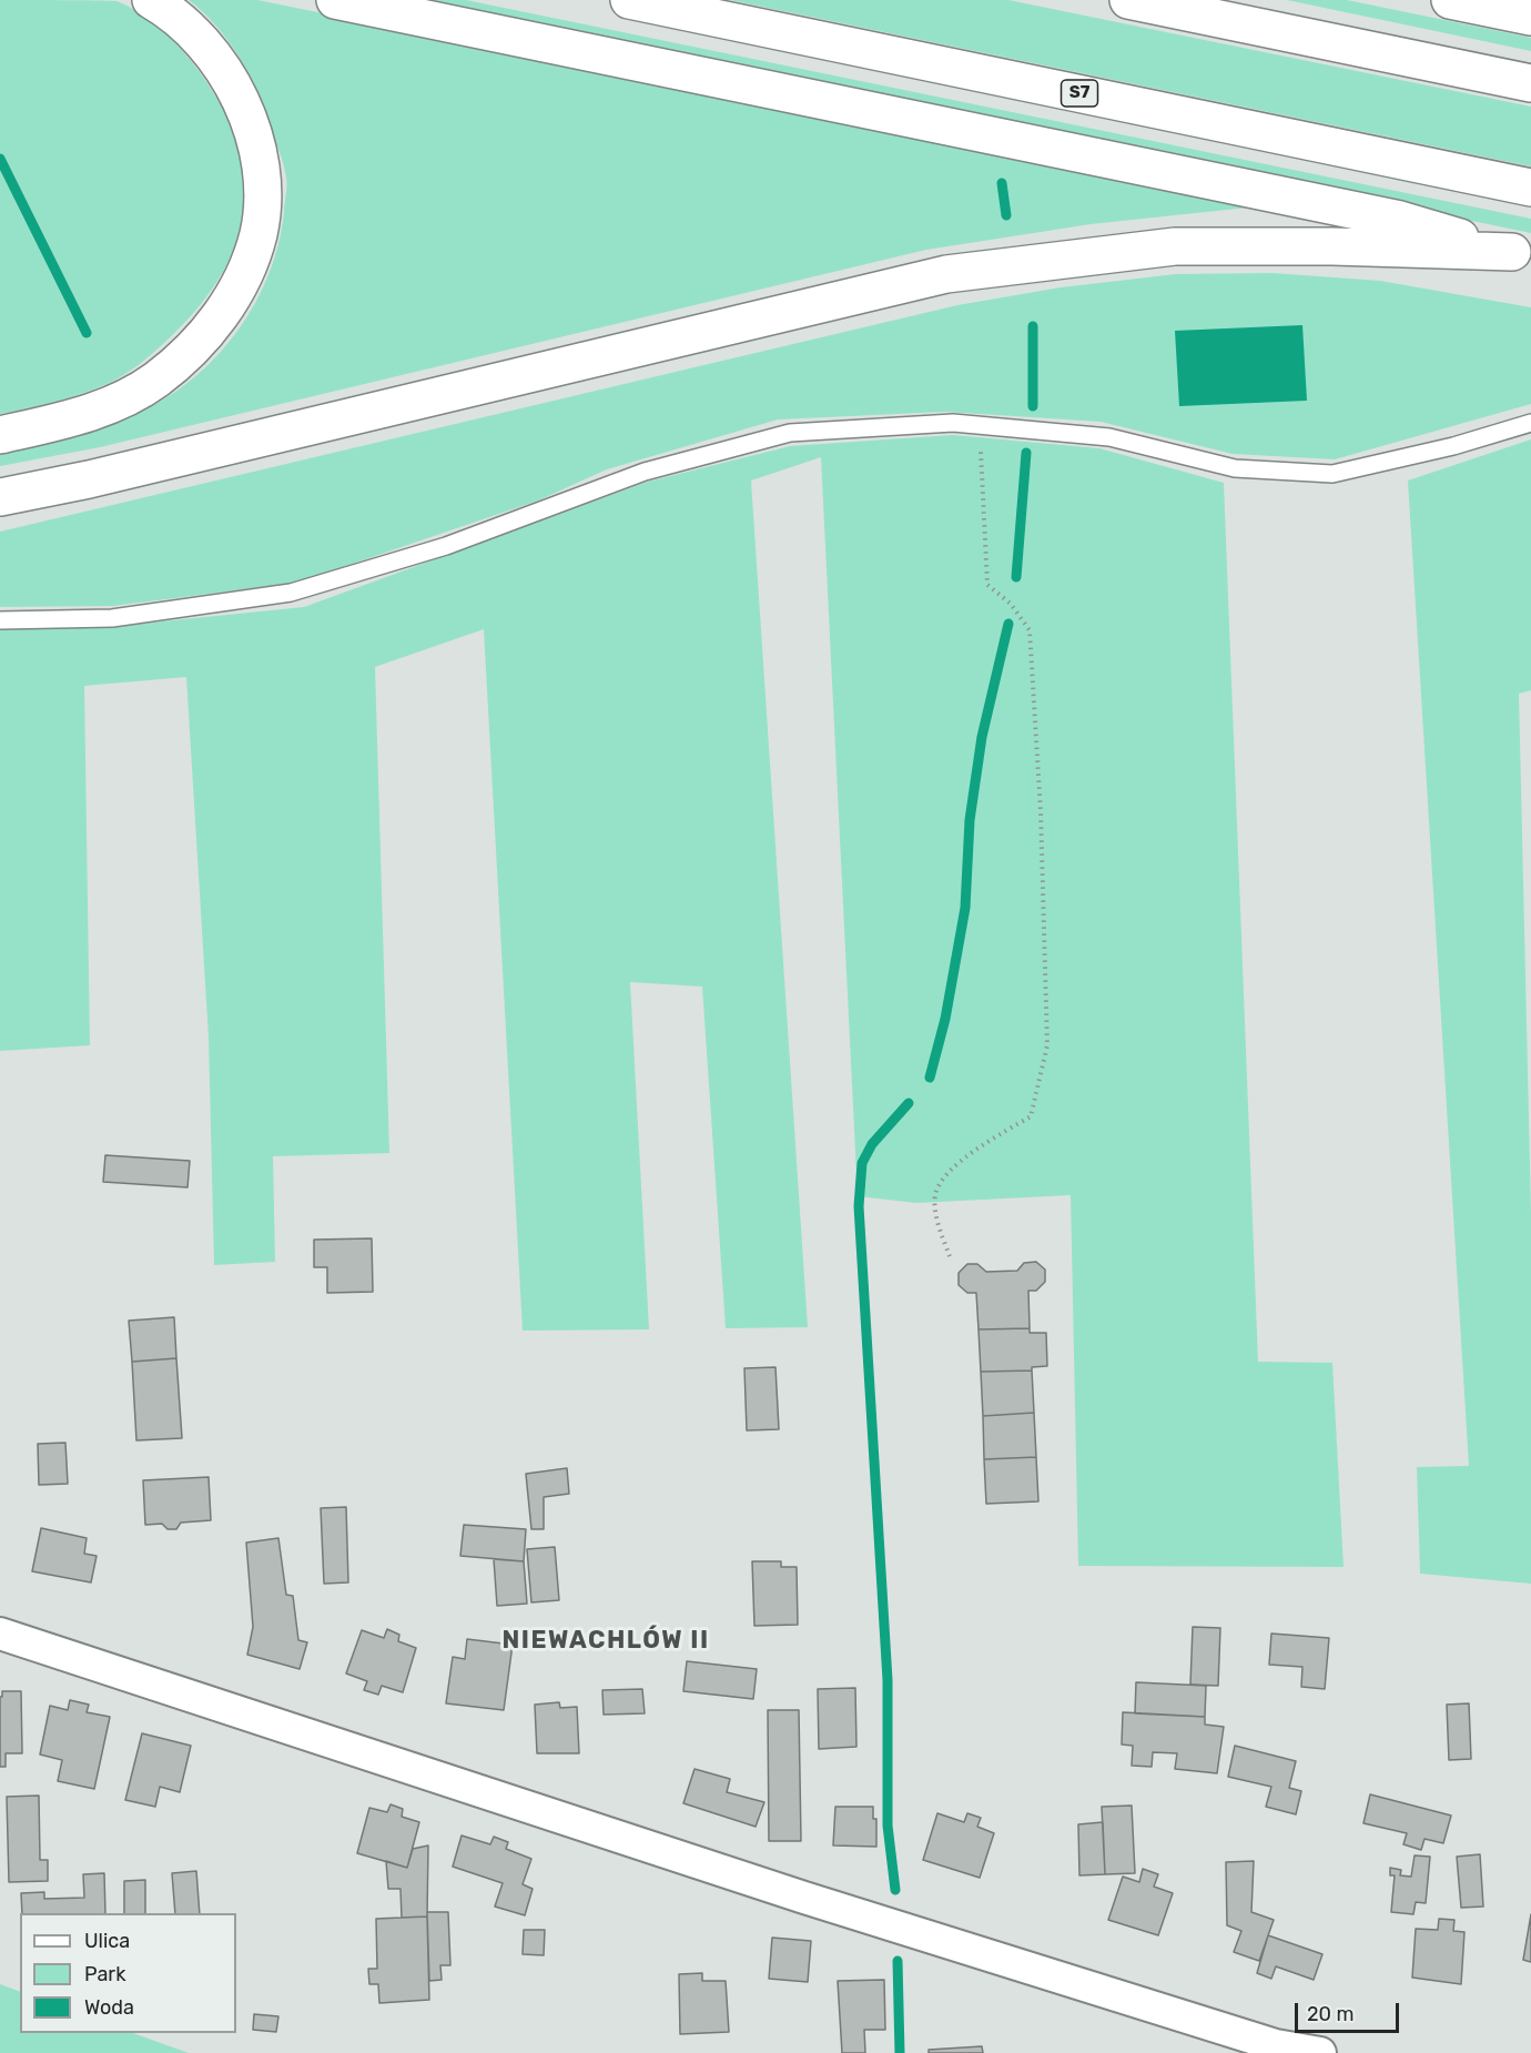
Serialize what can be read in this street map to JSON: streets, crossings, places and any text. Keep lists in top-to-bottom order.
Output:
{
  "streets": {
    "highway": ["S7"]
  },
  "districts": ["NIEWACHLÓW II"],
  "legend": ["Ulica", "Park", "Woda"],
  "scale_bar": "20 m"
}
